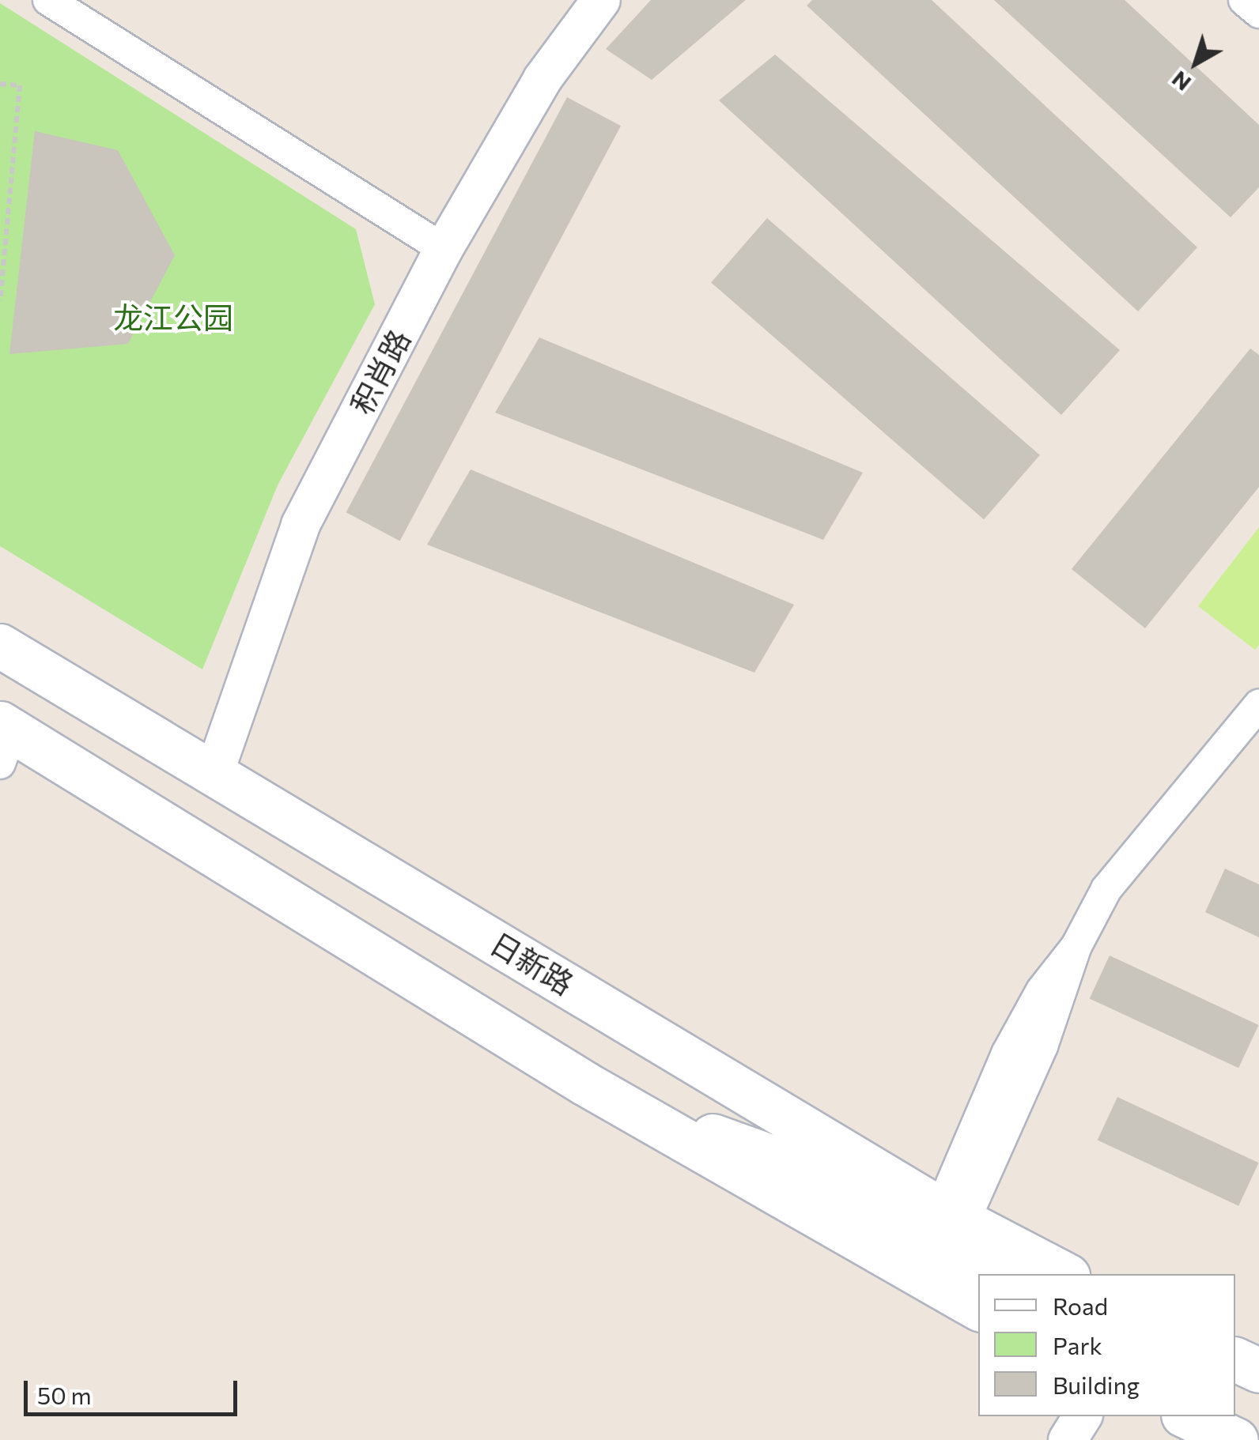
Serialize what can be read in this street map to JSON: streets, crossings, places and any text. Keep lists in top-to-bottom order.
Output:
{
  "streets": {
    "main road": ["日新路"],
    "street": ["积肖路"]
  },
  "crossings": [
    ["积肖路", "日新路"]
  ],
  "parks": ["龙江公园"],
  "legend": ["Road", "Park", "Building"],
  "scale_bar": "50 m",
  "north": "bottom left"
}
